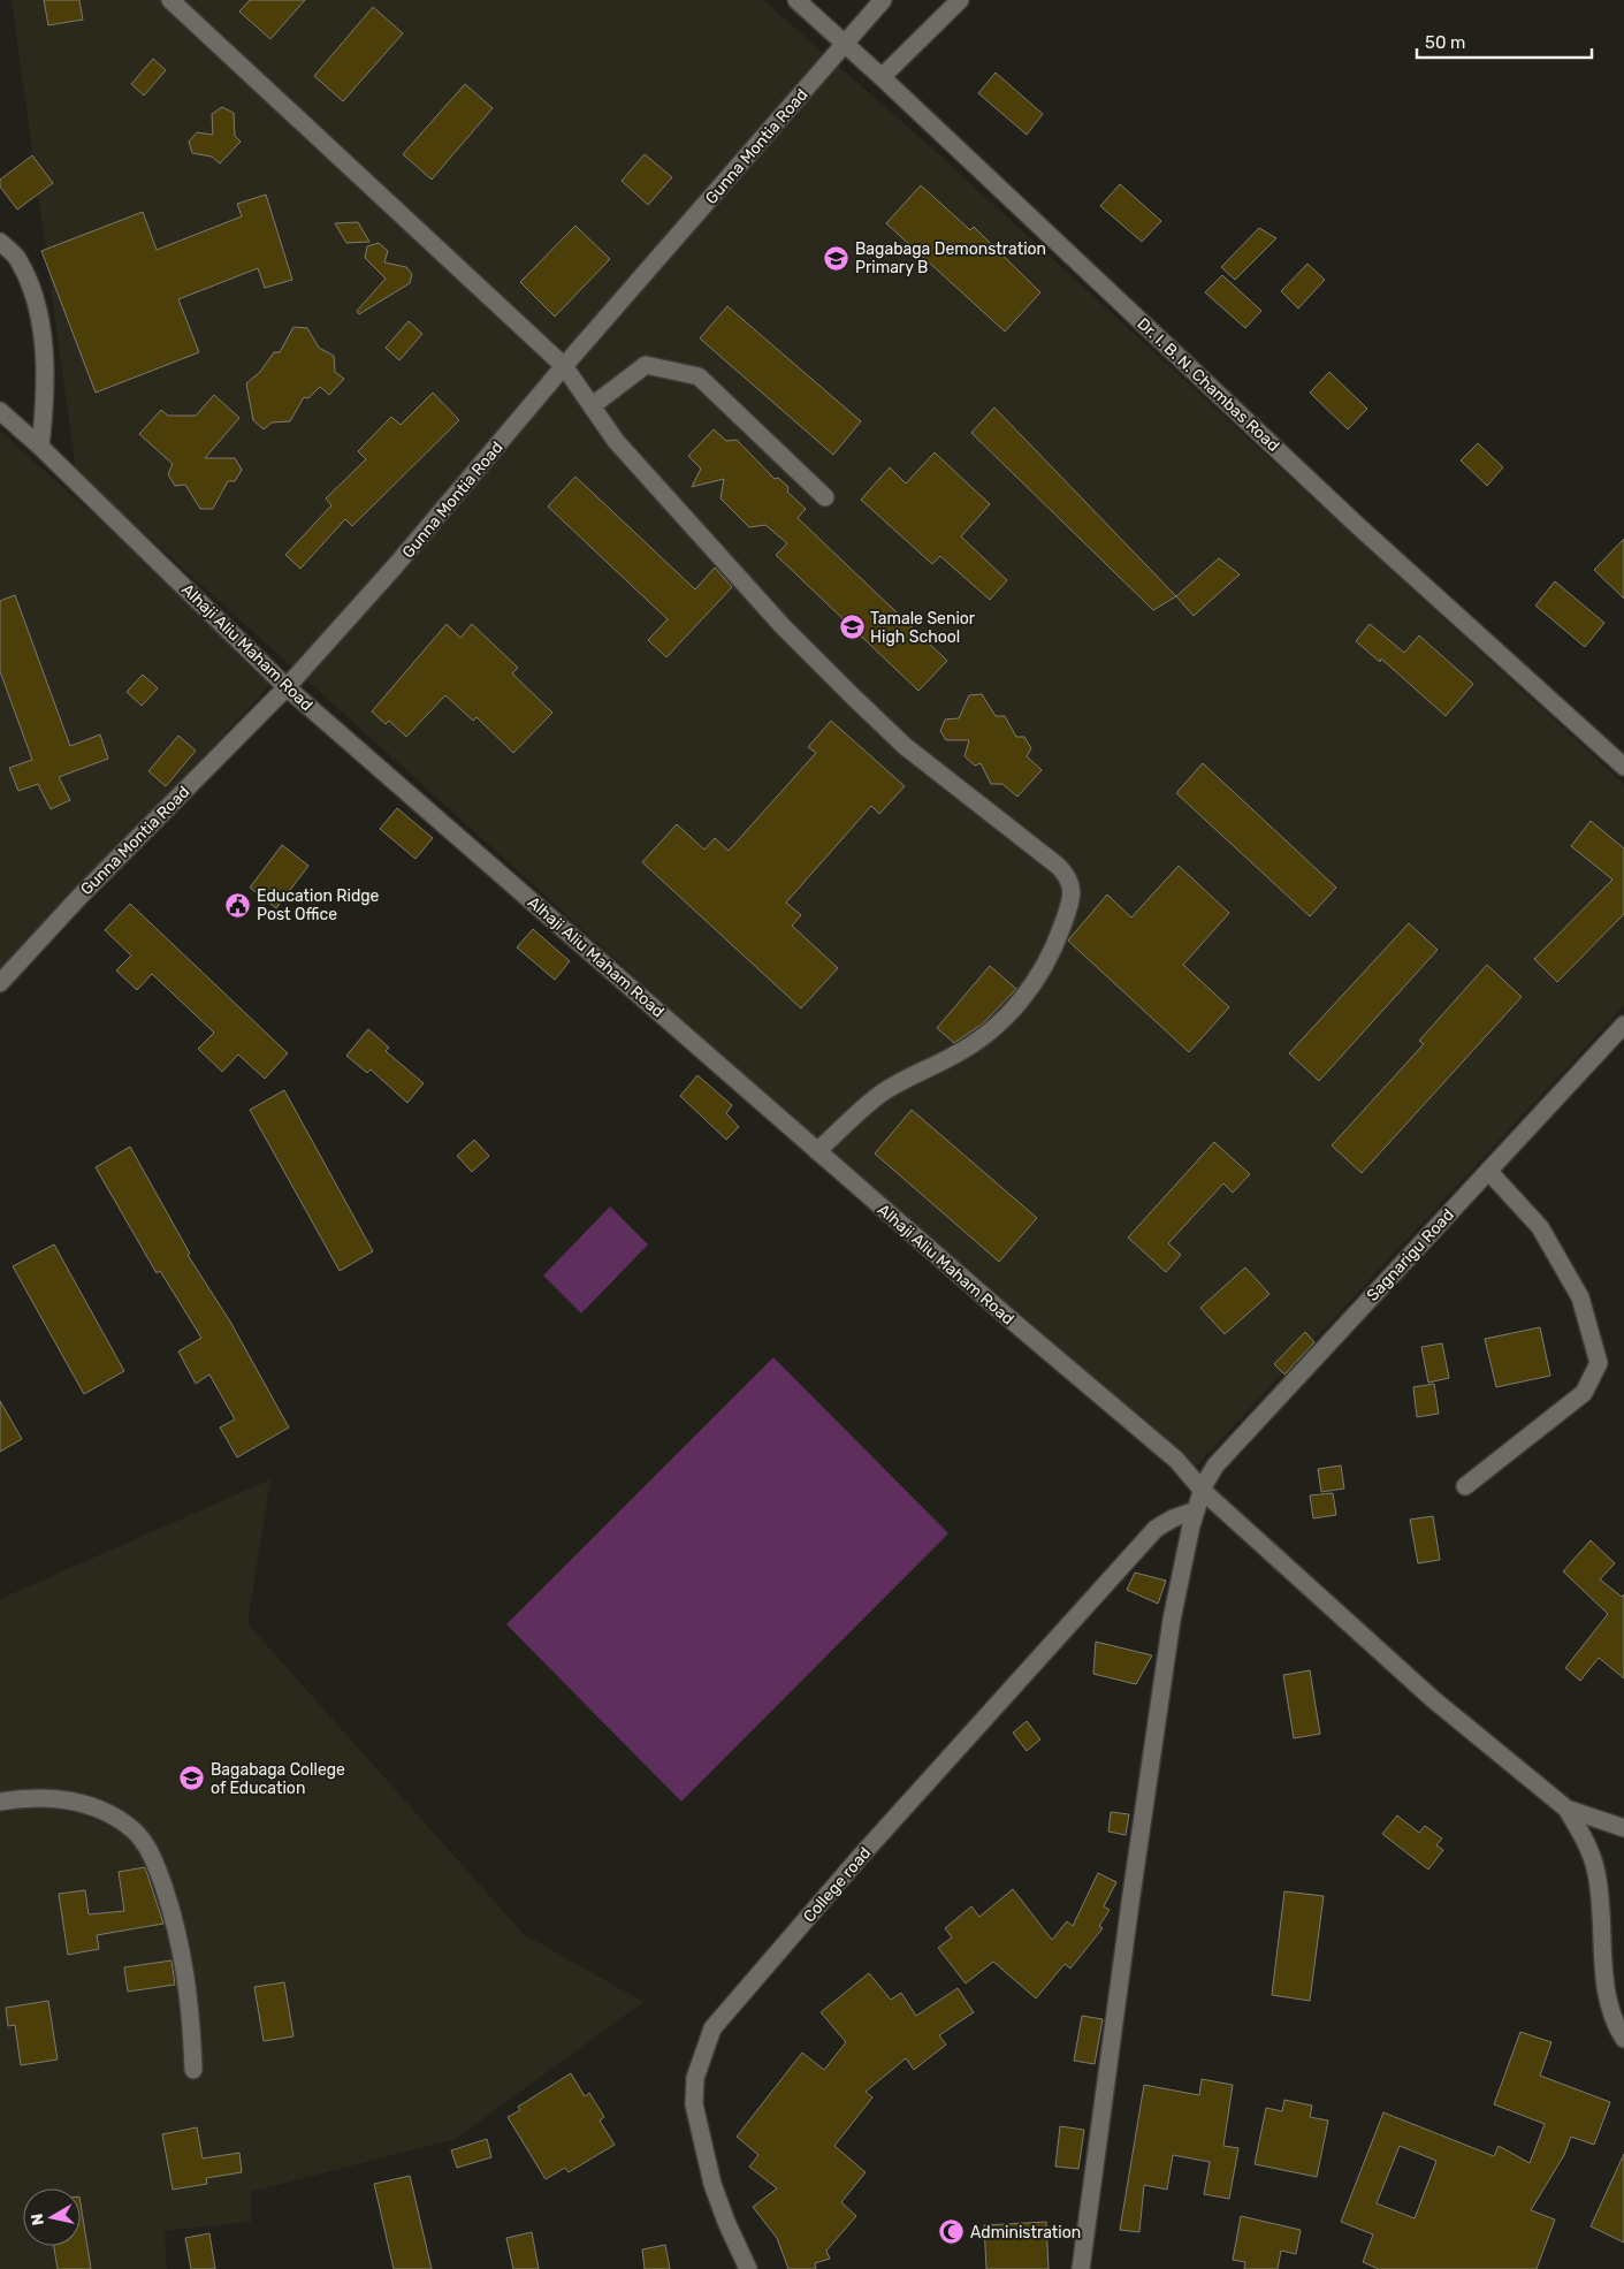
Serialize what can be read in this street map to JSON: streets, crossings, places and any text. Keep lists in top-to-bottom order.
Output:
{
  "streets": {
    "street": [
      "Gunna Montia Road",
      "Dr. I. B. N. Chambas Road",
      "Alhaji Aliu Maham Road",
      "Sagnarigu Road",
      "College road"
    ]
  },
  "crossings": [
    ["Gunna Montia Road", "Dr. I. B. N. Chambas Road"],
    ["Gunna Montia Road", "Alhaji Aliu Maham Road"],
    ["Alhaji Aliu Maham Road", "Sagnarigu Road"],
    ["Sagnarigu Road", "College road"]
  ],
  "places": {
    "school or university": ["Bagabaga Demonstration Primary B", "Tamale Senior High School", "Bagabaga College of Education"],
    "public building": ["Education Ridge Post Office"],
    "mosque": ["Administration"]
  },
  "scale_bar": "50 m",
  "north": "left"
}
